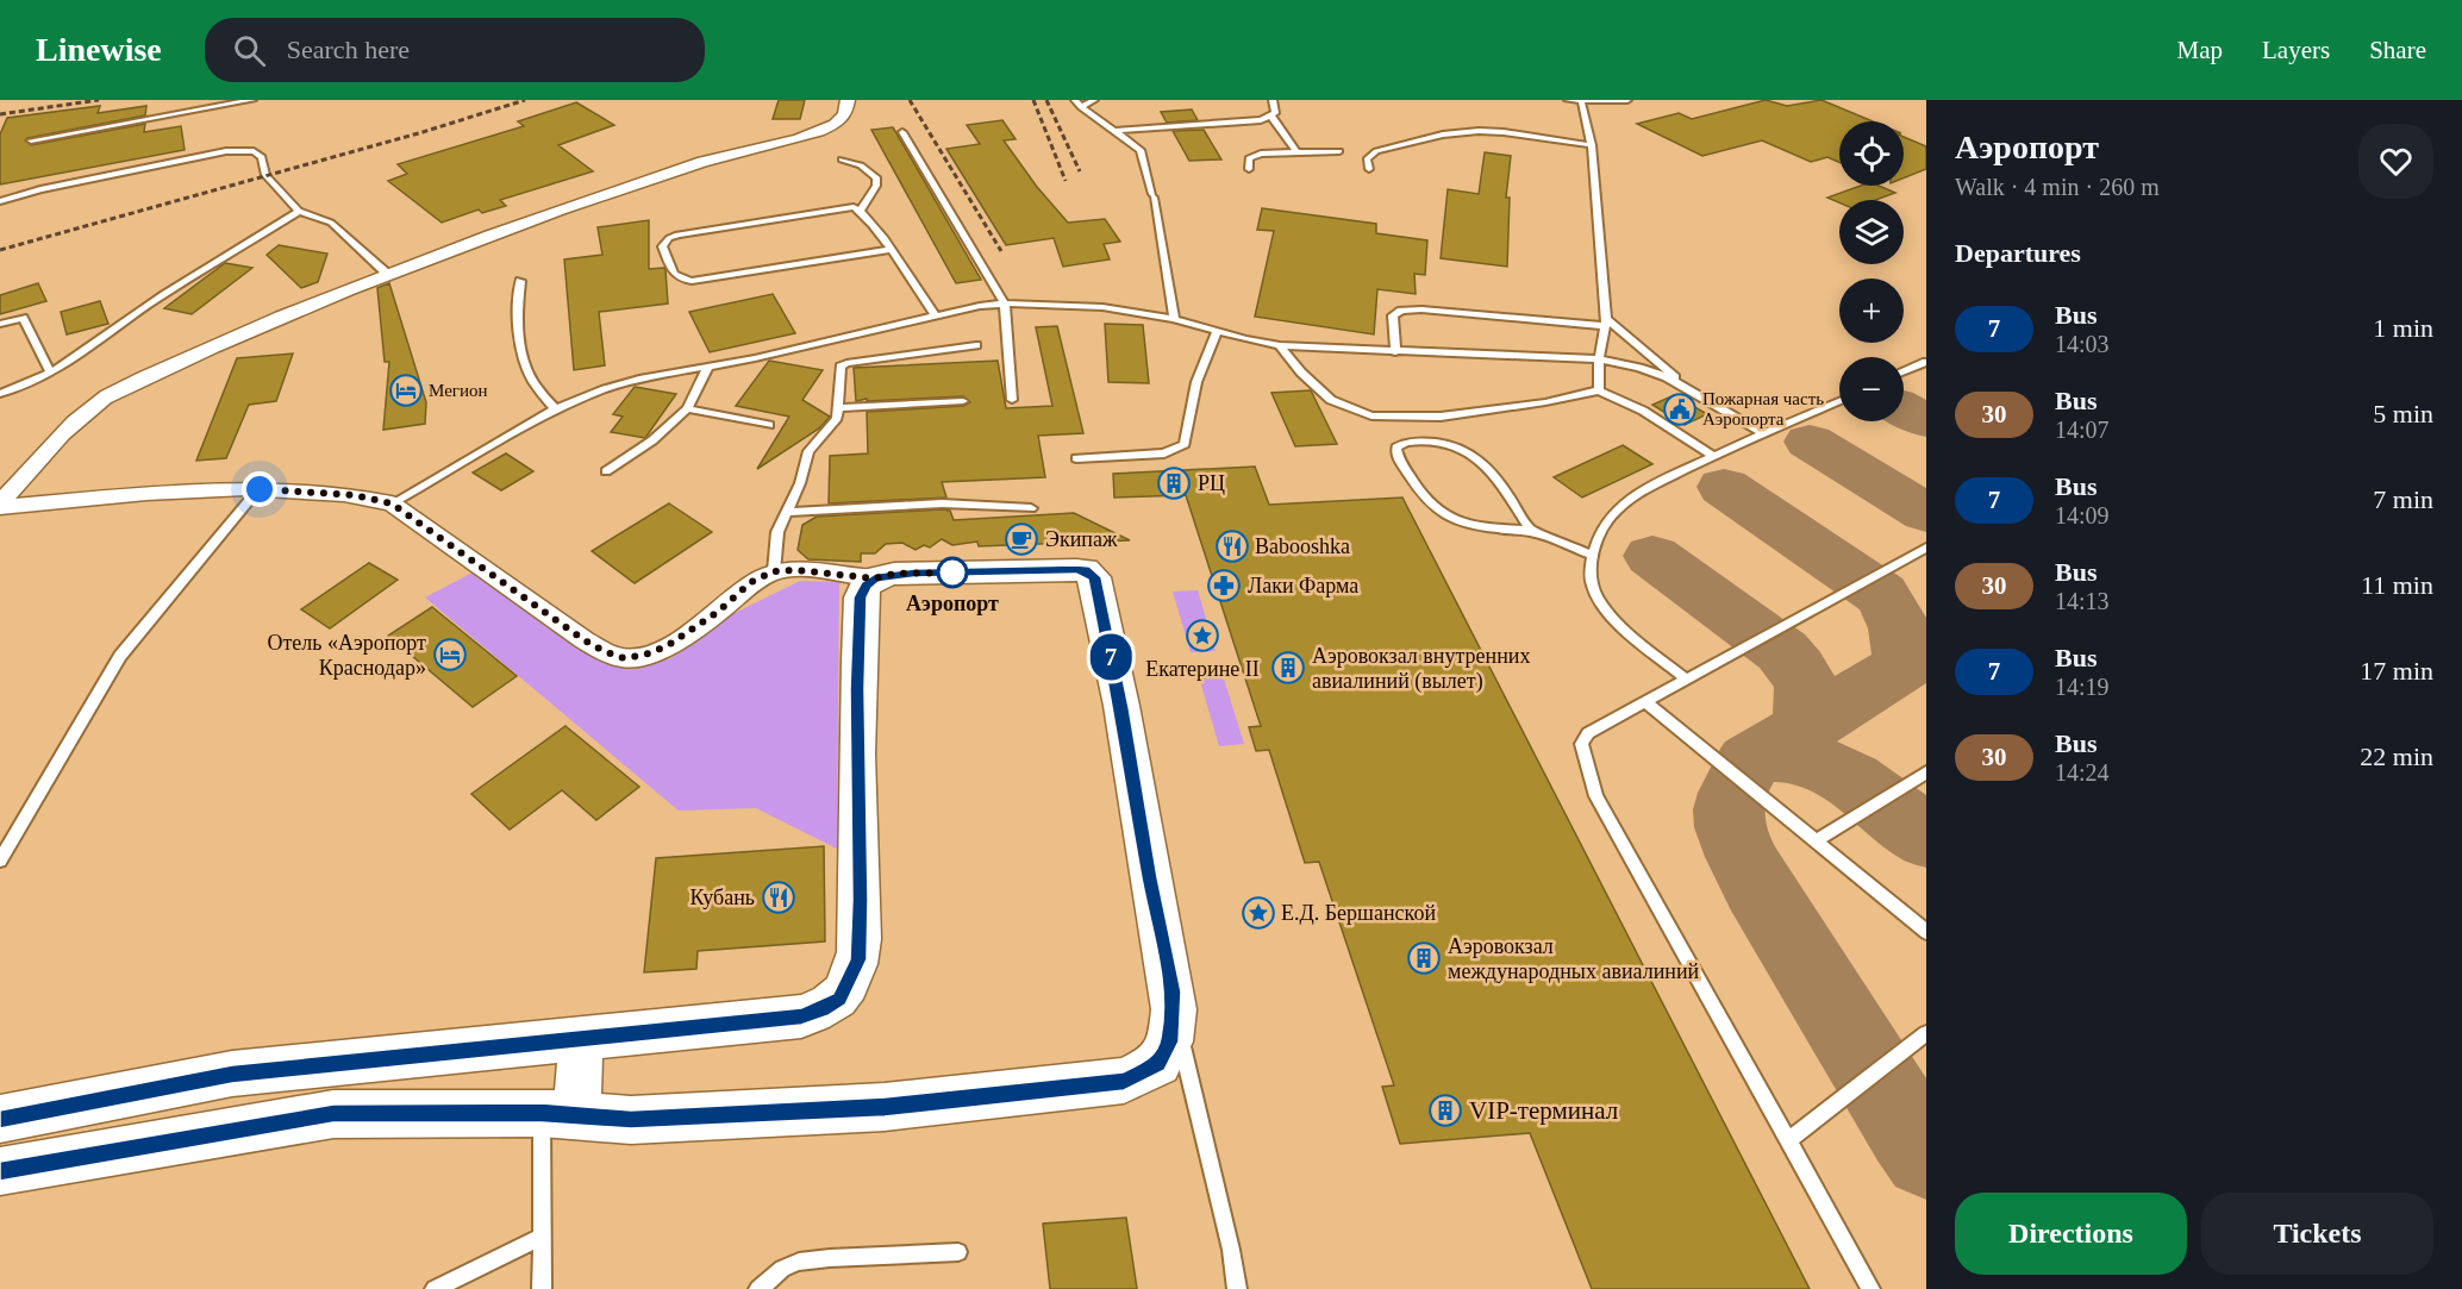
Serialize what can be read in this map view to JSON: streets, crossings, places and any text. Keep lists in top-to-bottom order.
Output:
{
  "places": {
    "hotel": ["Мегион", "Отель «Аэропорт Краснодар»"],
    "public building": ["Пожарная часть Аэропорта"],
    "building": [
      "РЦ",
      "Аэровокзал внутренних авиалиний (вылет)",
      "Аэровокзал международных авиалиний",
      "VIP-терминал"
    ],
    "cafe": ["Экипаж"],
    "restaurant": ["Babooshka", "Кубань"],
    "other": ["Аэропорт"],
    "pharmacy": ["Лаки Фарма"],
    "place": ["Екатерине II", "Е.Д. Бершанской"]
  },
  "lines": ["bus line 7"],
  "page": {
    "header": "Linewise",
    "search": "Search here",
    "nav": ["Map", "Layers", "Share"],
    "on_map": "7",
    "heading": [
      ["Аэропорт", "Walk · 4 min · 260 m"],
      "Departures"
    ],
    "map_buttons": ["+", "−"],
    "list": [
      {
        "mark": "7",
        "name": "Bus",
        "note": "14:03",
        "value": "1 min"
      },
      {
        "mark": "30",
        "name": "Bus",
        "note": "14:07",
        "value": "5 min"
      },
      {
        "mark": "7",
        "name": "Bus",
        "note": "14:09",
        "value": "7 min"
      },
      {
        "mark": "30",
        "name": "Bus",
        "note": "14:13",
        "value": "11 min"
      },
      {
        "mark": "7",
        "name": "Bus",
        "note": "14:19",
        "value": "17 min"
      },
      {
        "mark": "30",
        "name": "Bus",
        "note": "14:24",
        "value": "22 min"
      }
    ],
    "buttons": ["Directions", "Tickets"]
  }
}
